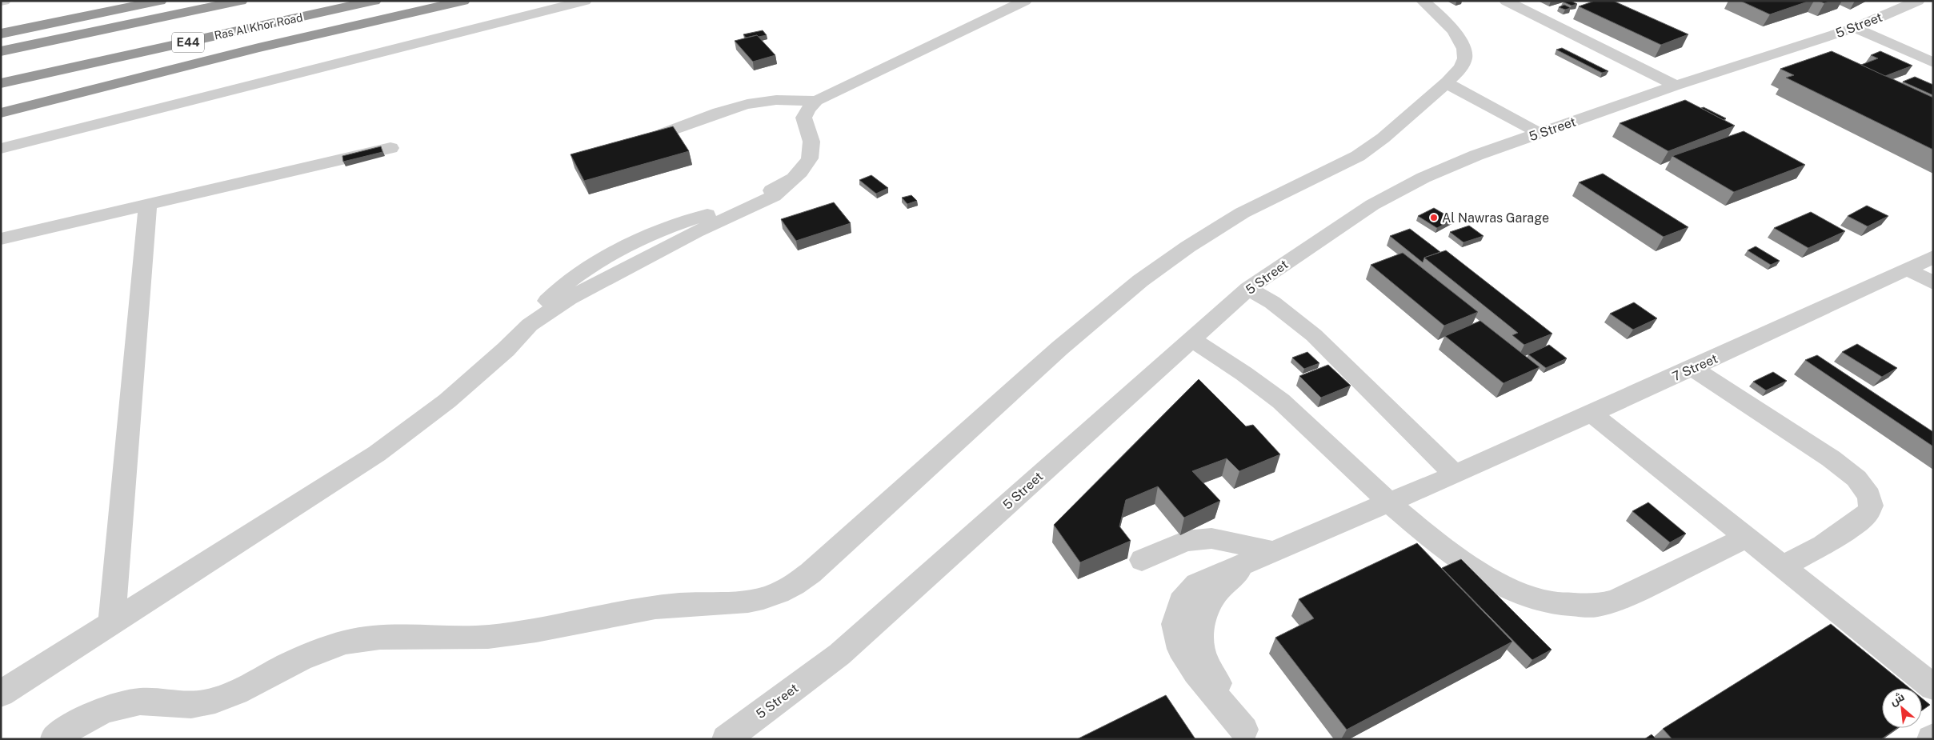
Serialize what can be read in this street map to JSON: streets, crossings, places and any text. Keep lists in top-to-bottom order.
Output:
{
  "streets": {
    "highway": ["Ras Al Khor Road", "E44"],
    "street": ["5 Street", "7 Street"]
  },
  "places": ["Al Nawras Garage"],
  "north": "top left"
}
